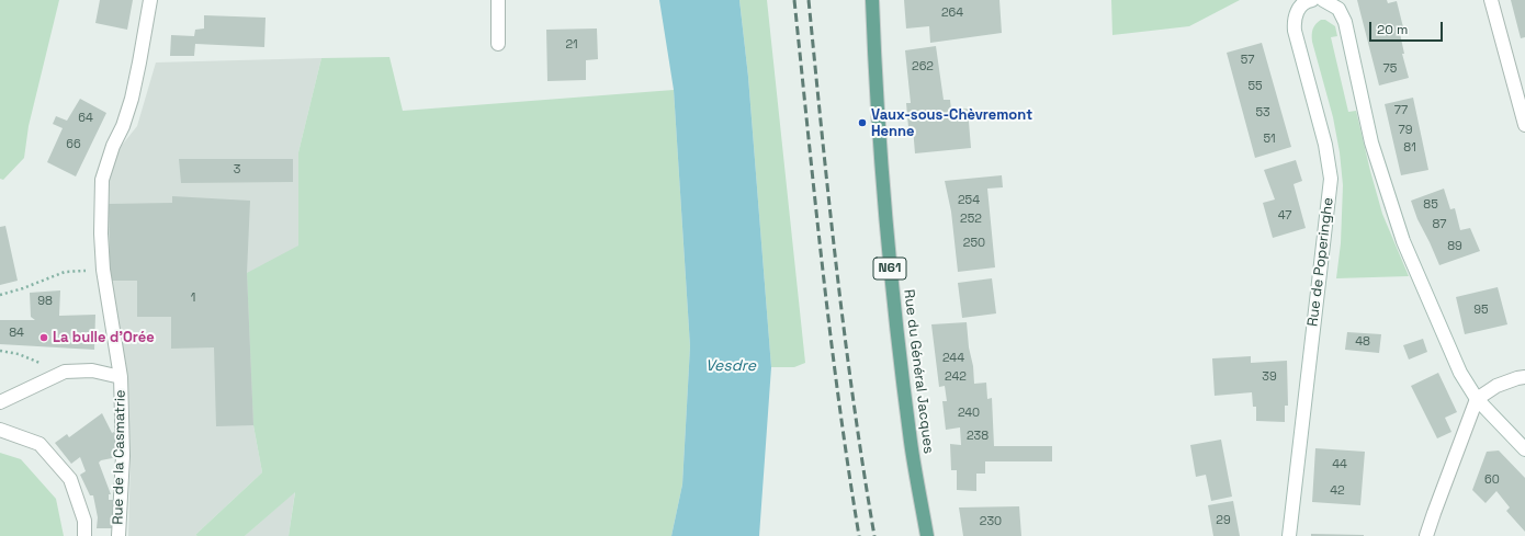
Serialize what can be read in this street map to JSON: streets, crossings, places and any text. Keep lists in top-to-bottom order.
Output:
{
  "streets": {
    "main road": ["N61", "Rue du Général Jacques"],
    "street": ["Rue de Poperinghe", "Rue de la Casmatrie"]
  },
  "water": ["Vesdre"],
  "places": ["Vaux-sous-Chèvremont Henne", "La bulle d'Orée"],
  "house_numbers": [
    "264",
    "21",
    "57",
    "262",
    "75",
    "55",
    "77",
    "53",
    "64",
    "79",
    "51",
    "66",
    "81",
    "3",
    "254",
    "85",
    "47",
    "252",
    "87",
    "250",
    "89",
    "1",
    "98",
    "95",
    "84",
    "48",
    "244",
    "242",
    "39",
    "240",
    "238",
    "44",
    "60",
    "42",
    "29",
    "230"
  ],
  "scale_bar": "20 m"
}
